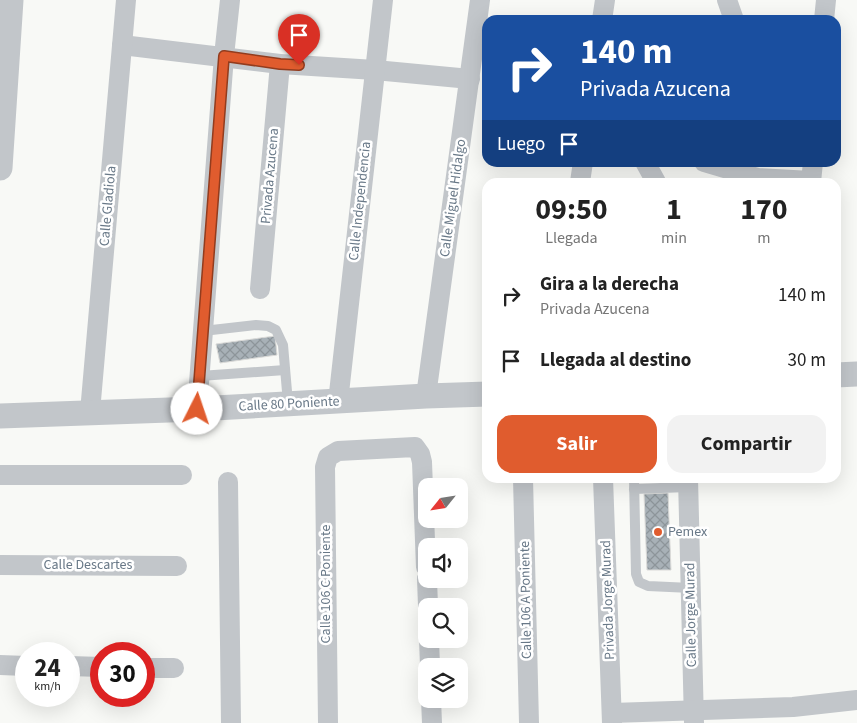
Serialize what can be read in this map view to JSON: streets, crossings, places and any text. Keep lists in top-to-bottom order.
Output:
{
  "streets": {
    "street": [
      "Privada Azucena",
      "Calle Miguel Hidalgo",
      "Calle Independencia",
      "Calle Gladiola",
      "Calle 80 Poniente",
      "Calle Descartes",
      "Calle 106 C Poniente",
      "Calle 106 A Poniente",
      "Privada Jorge Murad",
      "Calle Jorge Murad"
    ]
  },
  "crossings": [
    ["Calle Miguel Hidalgo", "Calle 80 Poniente"],
    ["Calle Independencia", "Calle 80 Poniente"],
    ["Calle Gladiola", "Calle 80 Poniente"]
  ],
  "places": ["Pemex"],
  "north": "bottom left",
  "page": {
    "turn": ["140 m", "Privada Azucena"],
    "then": "Luego",
    "eta": [
      "09:50",
      "Llegada",
      "1",
      "min",
      "170",
      "m"
    ],
    "list": [
      {
        "name": "Gira a la derecha",
        "note": "Privada Azucena",
        "value": "140 m"
      },
      {
        "name": "Llegada al destino",
        "value": "30 m"
      }
    ],
    "buttons": ["Salir", "Compartir"],
    "speed": "24 km/h",
    "limit": "30"
  }
}
